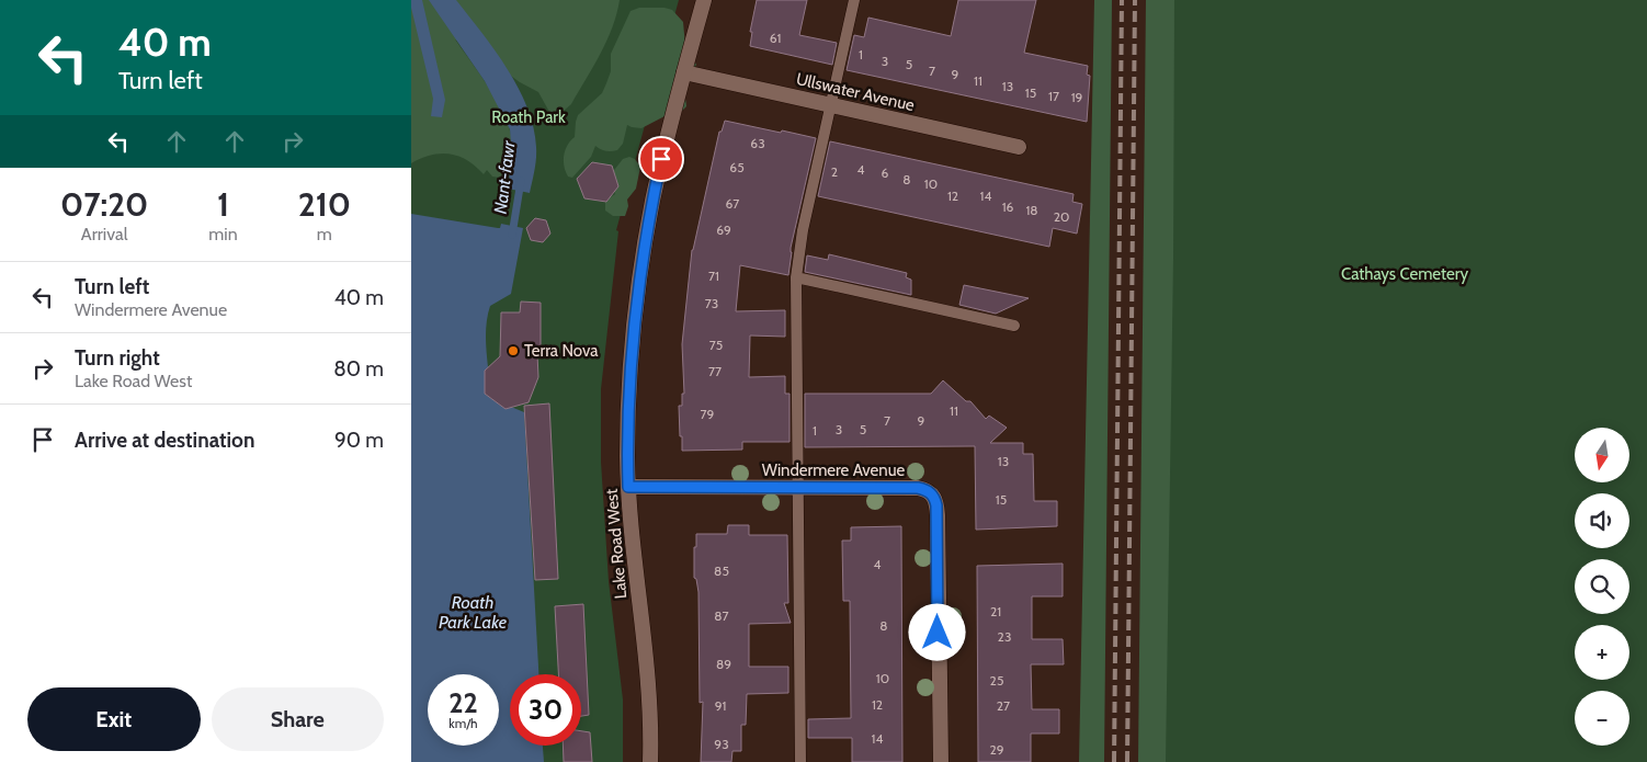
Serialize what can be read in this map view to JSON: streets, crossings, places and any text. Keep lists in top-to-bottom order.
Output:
{
  "streets": {
    "street": ["Ullswater Avenue", "Windermere Avenue", "Lake Road West"]
  },
  "crossings": [
    ["Ullswater Avenue", "Lake Road West"],
    ["Windermere Avenue", "Lake Road West"]
  ],
  "water": ["Nant-fawr", "Roath Park Lake"],
  "parks": ["Roath Park", "Cathays Cemetery"],
  "places": ["Terra Nova"],
  "house_numbers": [
    "61",
    "1",
    "3",
    "5",
    "7",
    "9",
    "11",
    "13",
    "15",
    "17",
    "19",
    "63",
    "65",
    "4",
    "2",
    "6",
    "8",
    "10",
    "12",
    "14",
    "67",
    "16",
    "18",
    "20",
    "69",
    "71",
    "73",
    "75",
    "77",
    "11",
    "79",
    "7",
    "9",
    "3",
    "5",
    "1",
    "13",
    "15",
    "4",
    "85",
    "21",
    "87",
    "8",
    "23",
    "89",
    "10",
    "25",
    "12",
    "91",
    "27",
    "14",
    "93",
    "29"
  ],
  "north": "bottom",
  "page": {
    "turn": ["40 m", "Turn left"],
    "eta": [
      "07:20",
      "Arrival",
      "1",
      "min",
      "210",
      "m"
    ],
    "list": [
      {
        "name": "Turn left",
        "note": "Windermere Avenue",
        "value": "40 m"
      },
      {
        "name": "Turn right",
        "note": "Lake Road West",
        "value": "80 m"
      },
      {
        "name": "Arrive at destination",
        "value": "90 m"
      }
    ],
    "map_buttons": ["+", "−"],
    "speed": "22 km/h",
    "limit": "30",
    "buttons": ["Exit", "Share"]
  }
}
